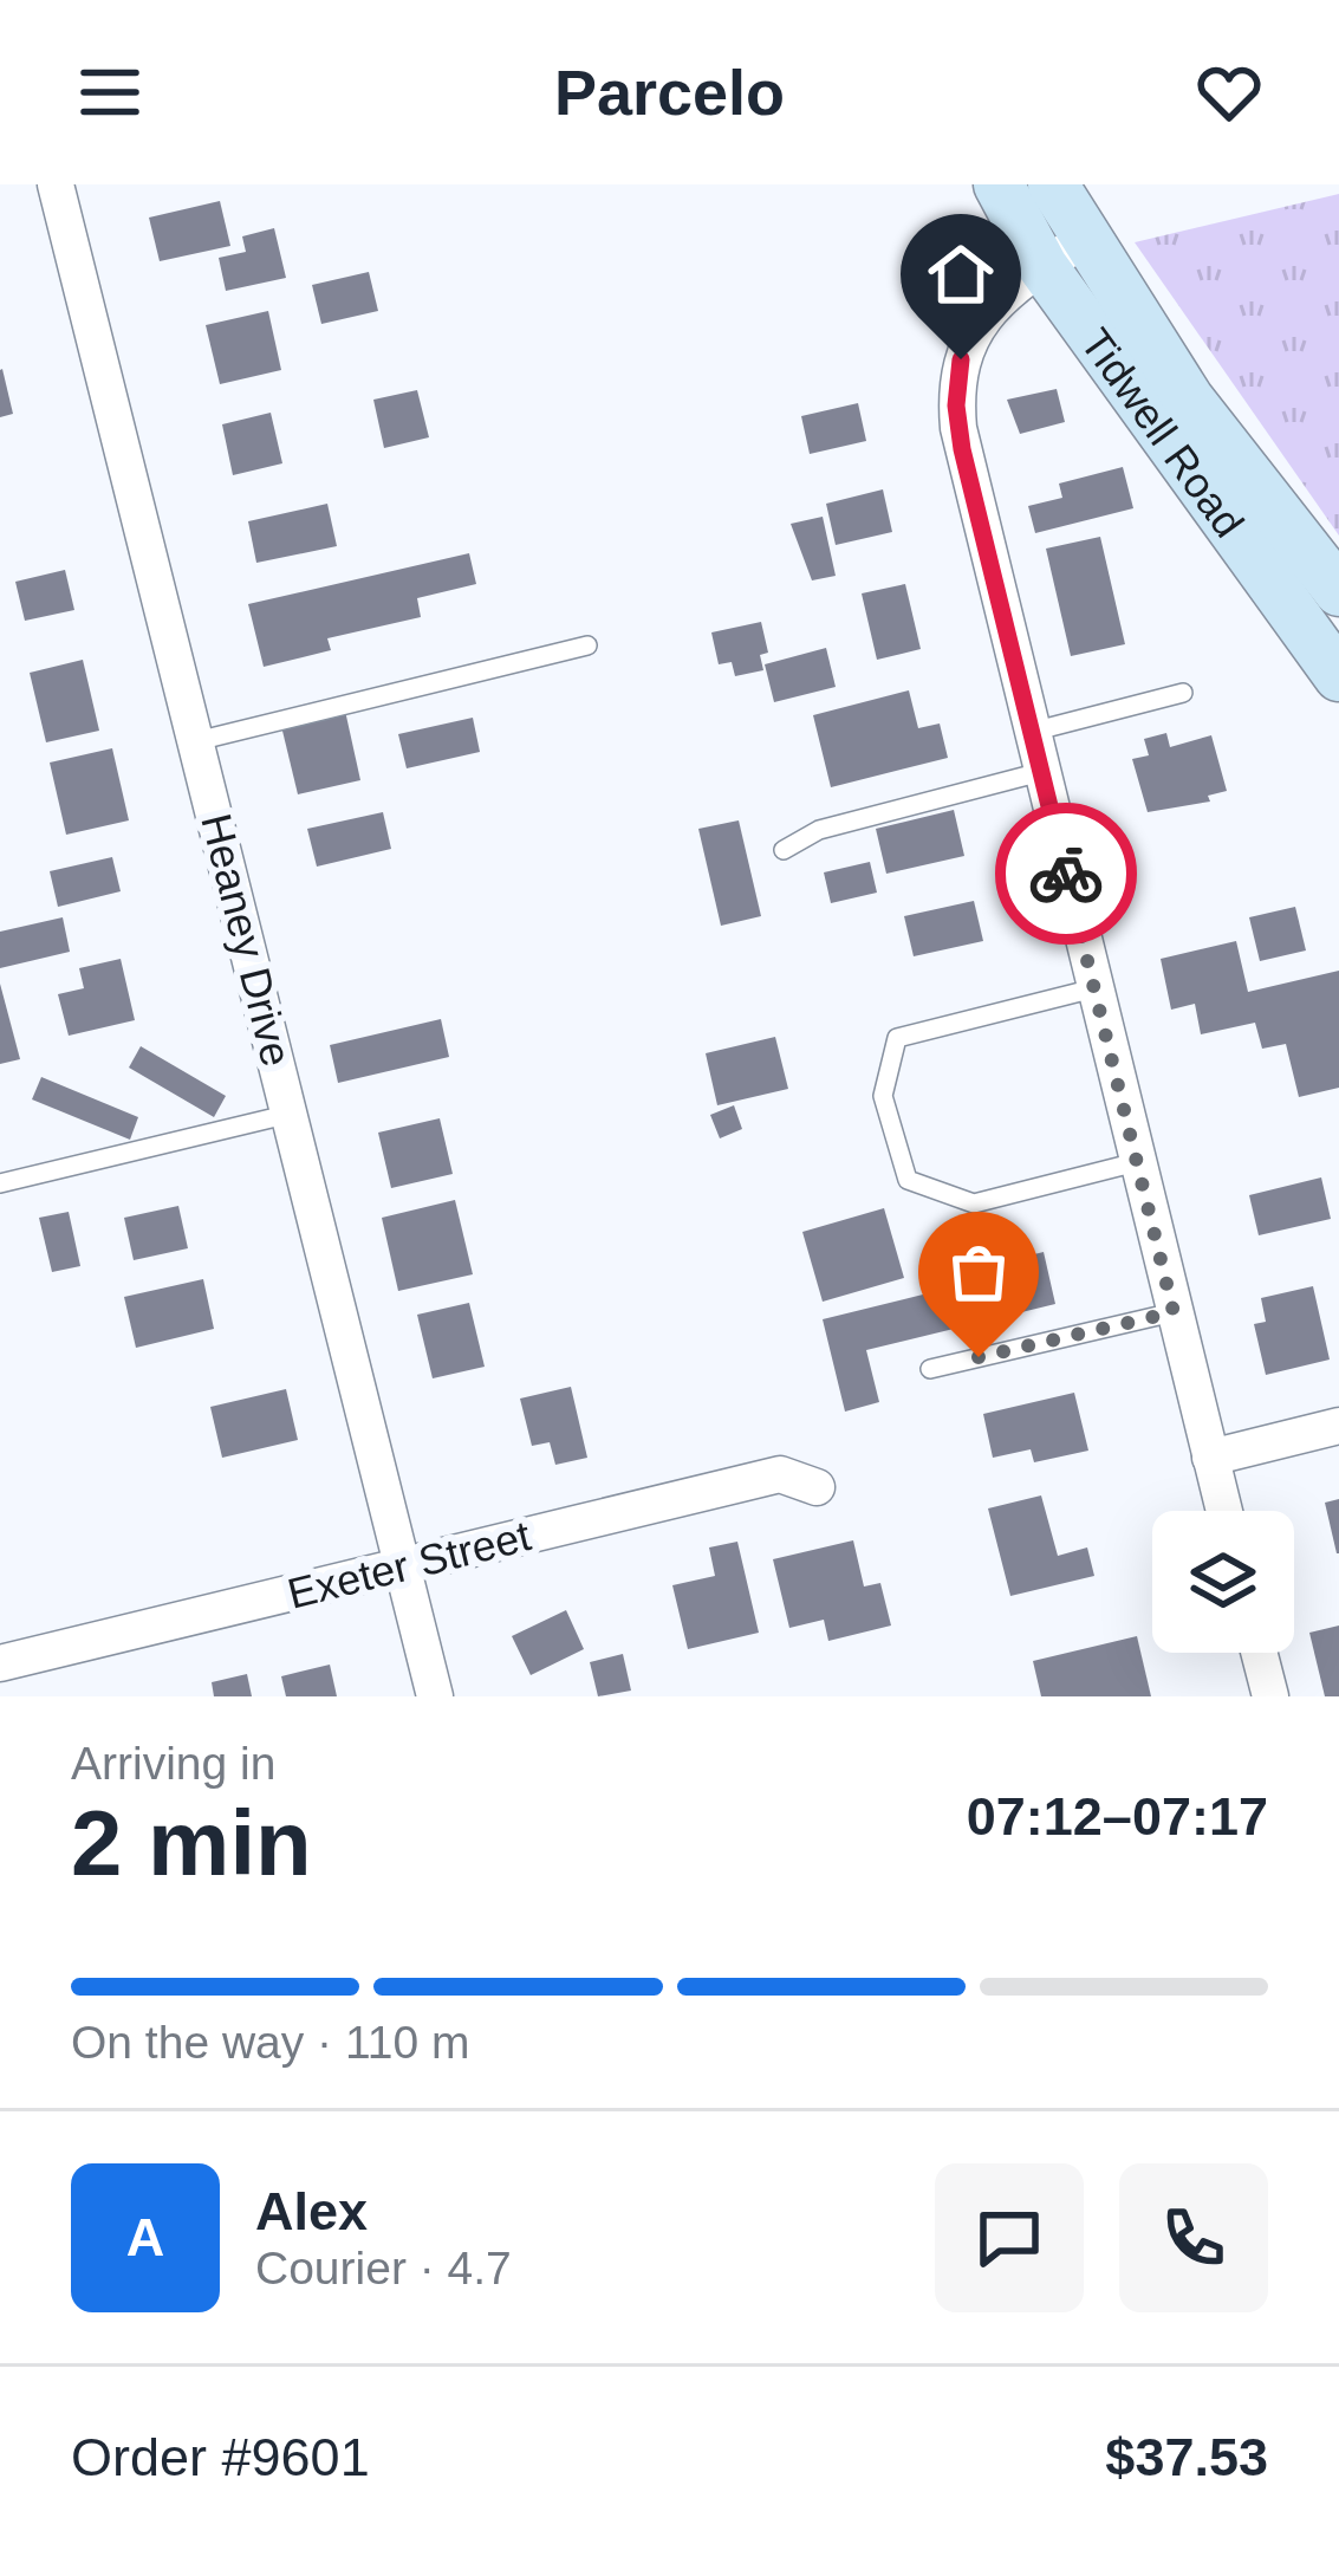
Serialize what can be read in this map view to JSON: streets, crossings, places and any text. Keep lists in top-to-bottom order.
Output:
{
  "streets": {
    "main road": ["Tidwell Road"],
    "street": ["Heaney Drive", "Exeter Street"]
  },
  "crossings": [
    ["Heaney Drive", "Exeter Street"]
  ],
  "page": {
    "header": "Parcelo",
    "heading": ["2 min", "Arriving in", "07:12–07:17"],
    "panel": [
      "Alex",
      "Courier · 4.7",
      "Order #9601",
      "$37.53"
    ],
    "bar": "On the way · 110 m",
    "round": "A"
  }
}
